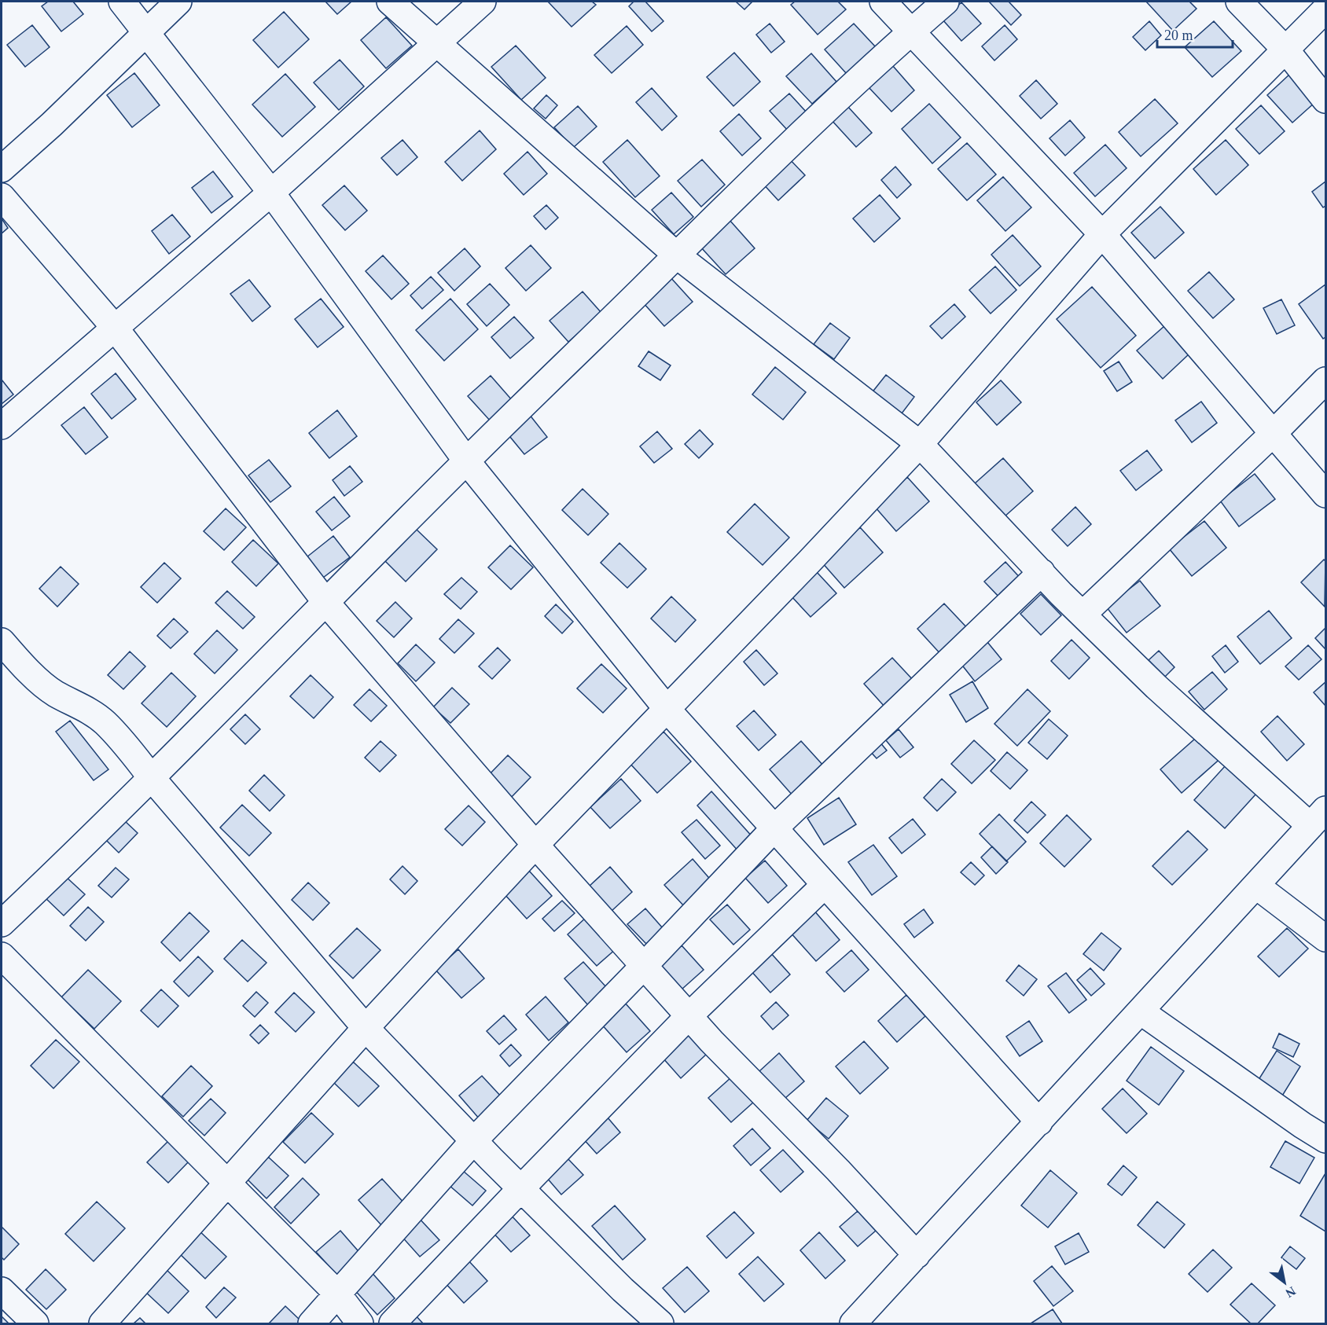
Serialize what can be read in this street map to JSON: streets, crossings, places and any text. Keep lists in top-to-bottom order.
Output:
{
  "scale_bar": "20 m",
  "north": "bottom right"
}
